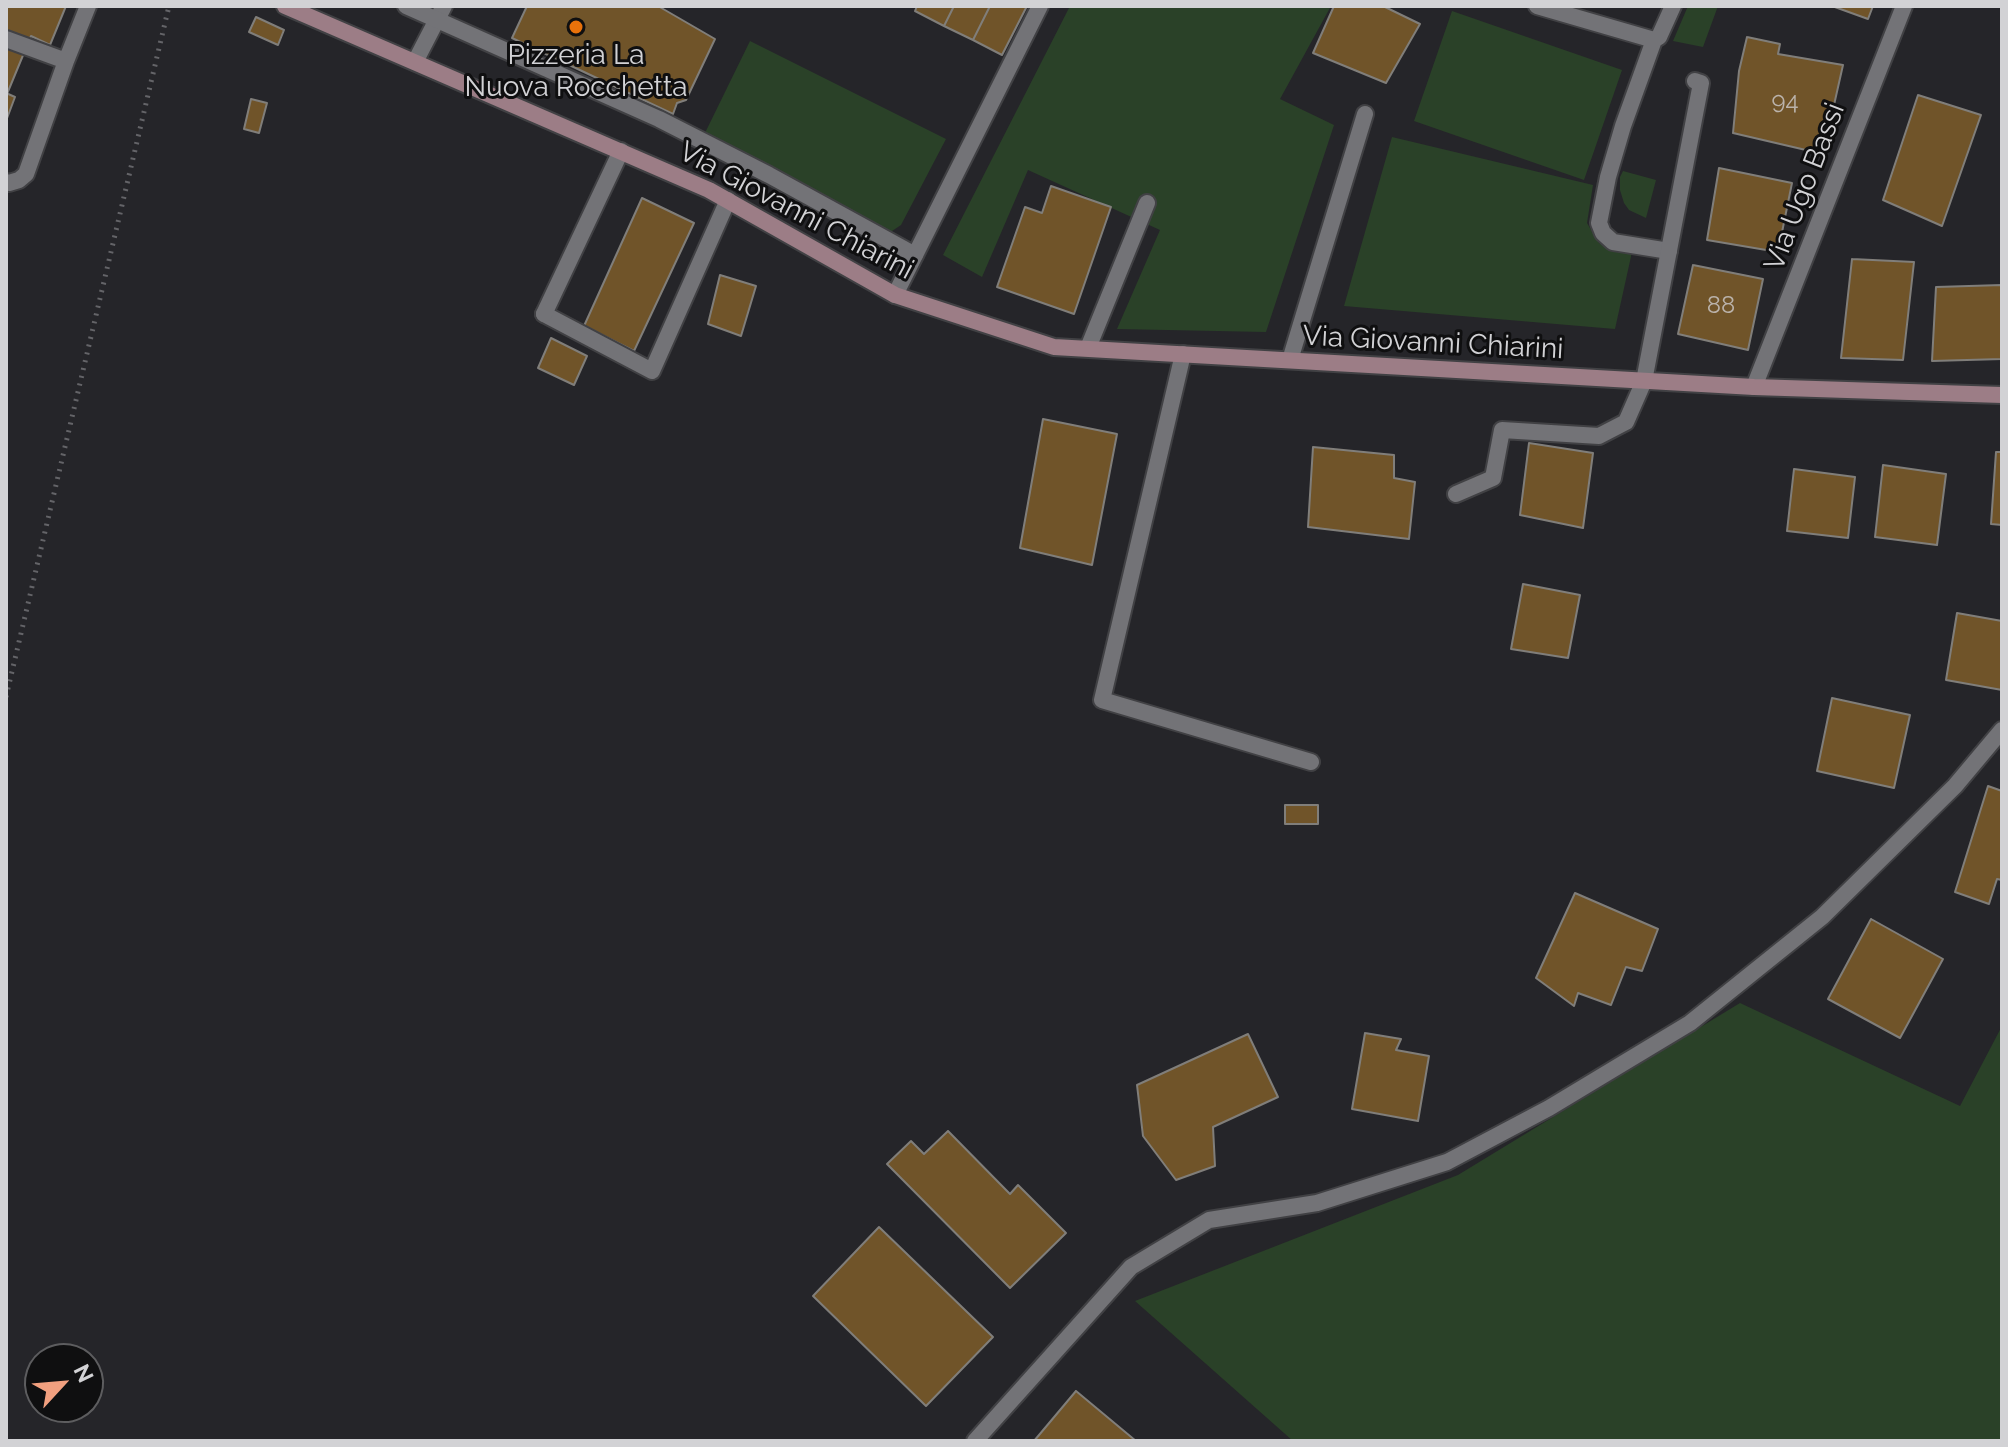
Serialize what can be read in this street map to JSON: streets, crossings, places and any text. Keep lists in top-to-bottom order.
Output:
{
  "streets": {
    "main road": ["Via Giovanni Chiarini"],
    "street": ["Via Ugo Bassi"]
  },
  "crossings": [
    ["Via Ugo Bassi", "Via Giovanni Chiarini"]
  ],
  "places": ["Pizzeria La Nuova Rocchetta"],
  "house_numbers": ["94", "88"],
  "north": "top right"
}
